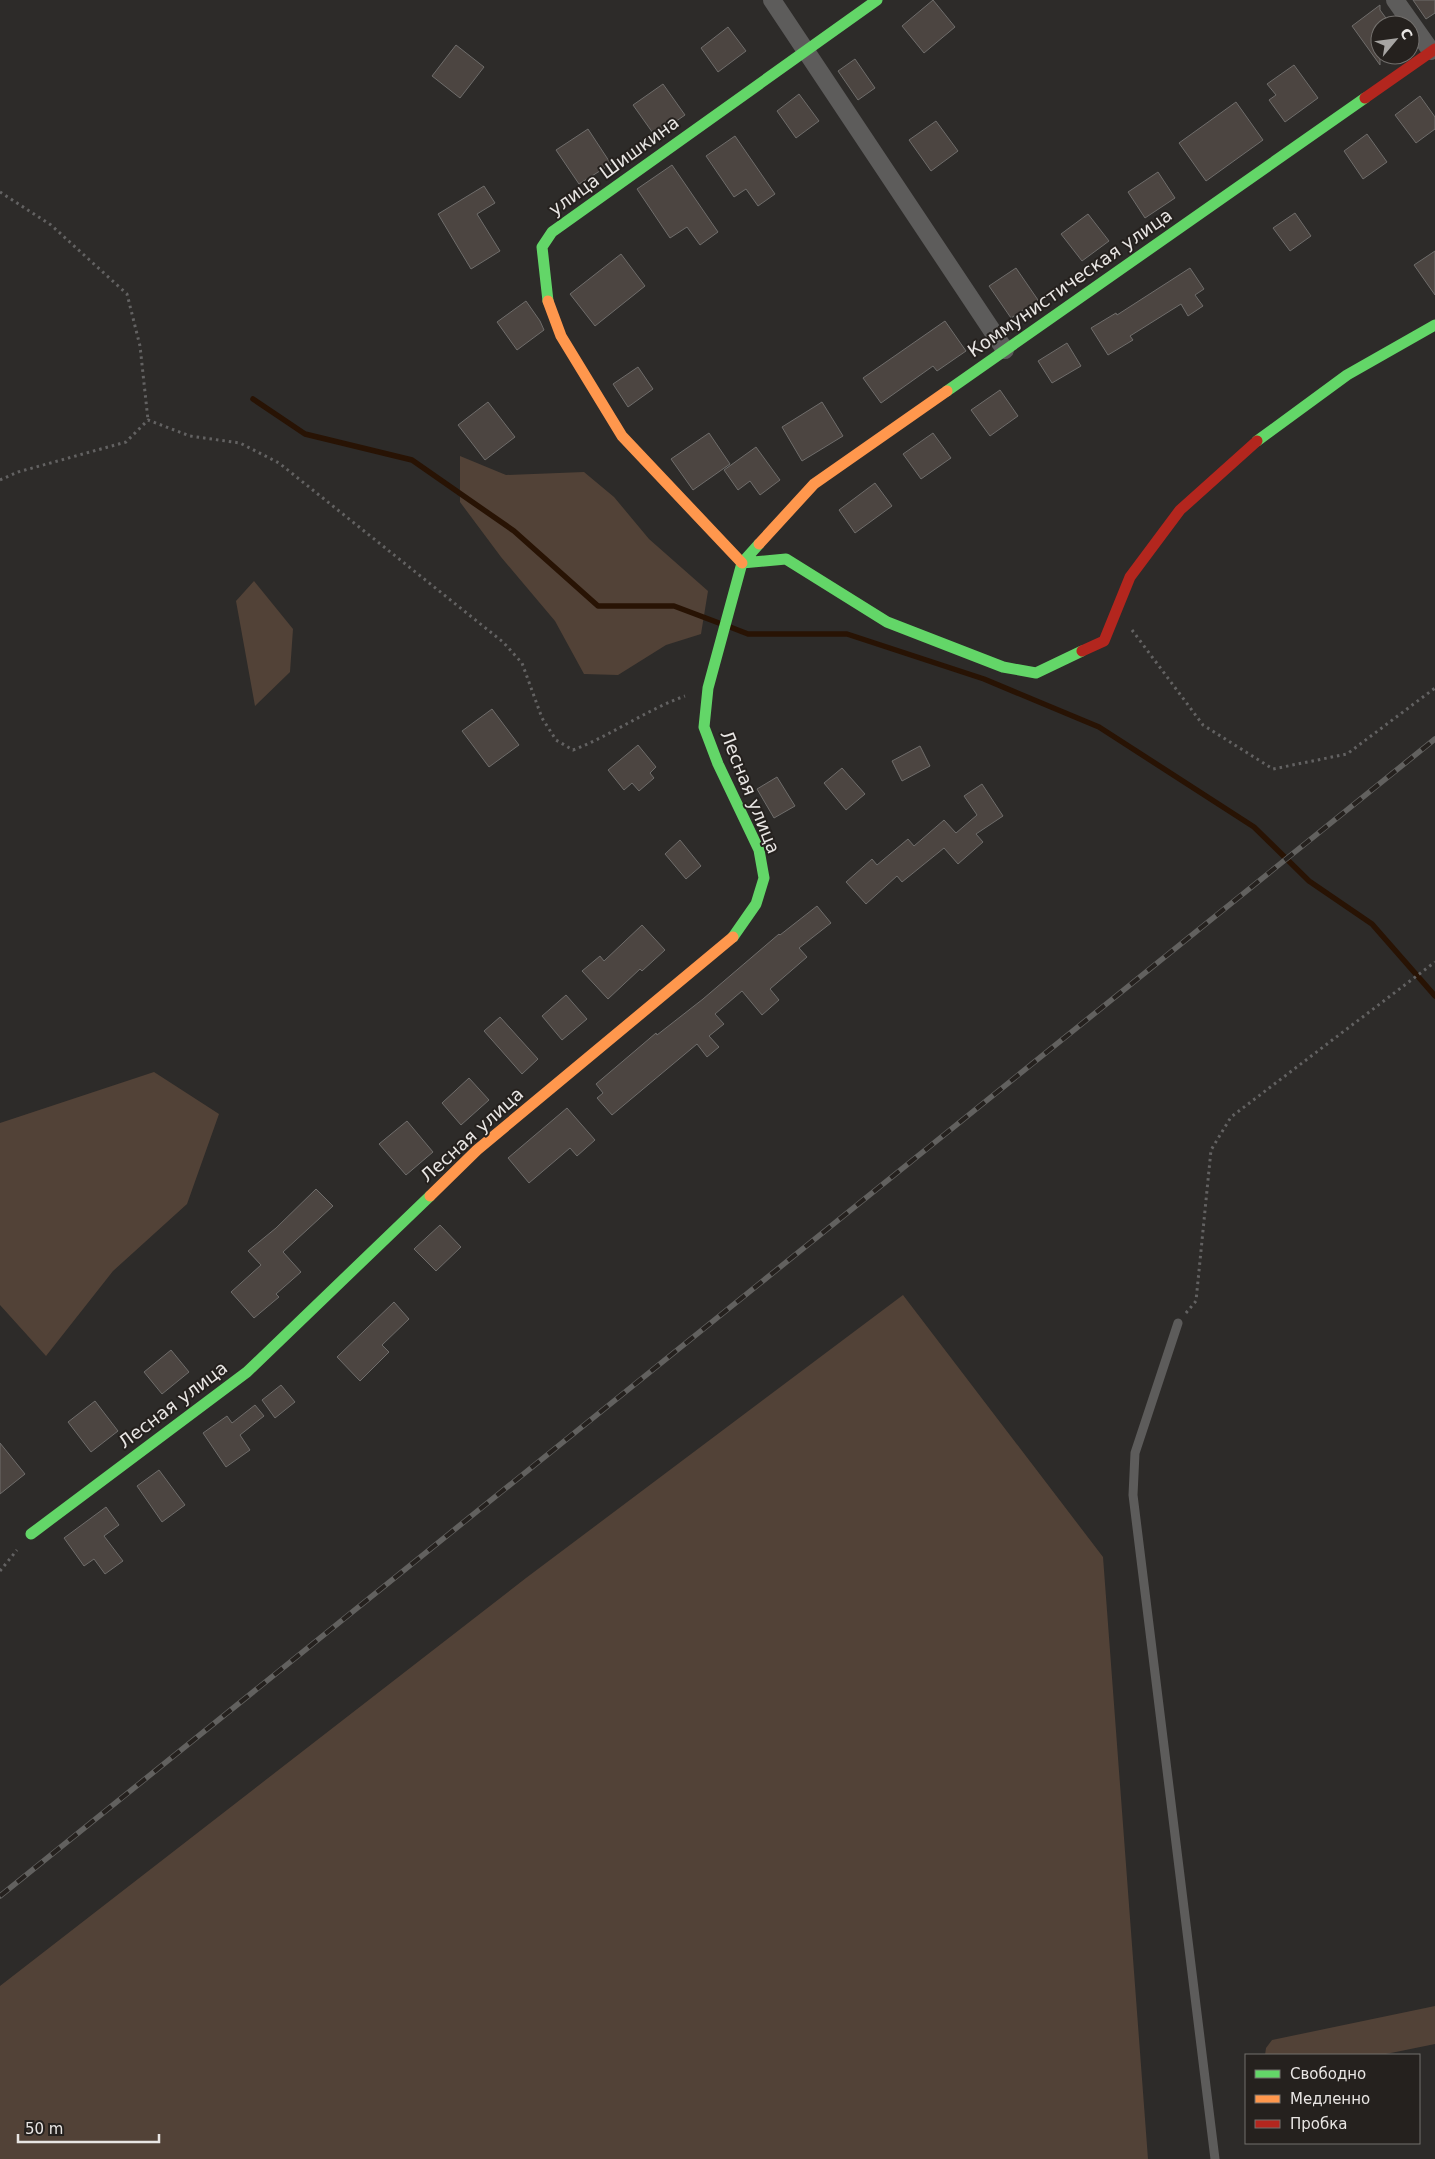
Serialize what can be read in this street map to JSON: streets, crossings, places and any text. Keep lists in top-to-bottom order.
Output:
{
  "streets": {
    "street": ["улица Шишкина", "Коммунистическая улица", "Лесная улица"]
  },
  "crossings": [
    ["улица Шишкина", "Коммунистическая улица"],
    ["улица Шишкина", "Лесная улица"],
    ["Коммунистическая улица", "Лесная улица"]
  ],
  "legend": ["Свободно", "Медленно", "Пробка"],
  "scale_bar": "50 m",
  "north": "top right"
}
